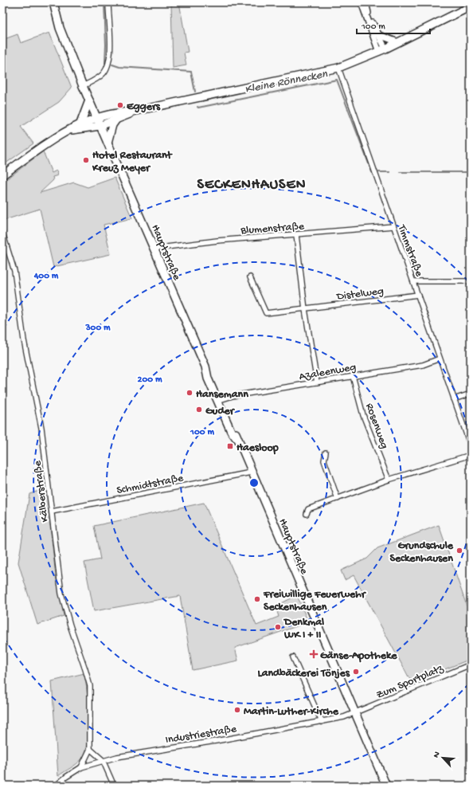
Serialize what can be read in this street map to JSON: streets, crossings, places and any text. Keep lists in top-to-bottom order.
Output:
{
  "streets": {
    "main road": ["Hauptstraße"],
    "street": [
      "Blumenstraße",
      "Timmstraße",
      "Distelweg",
      "Azaleenweg",
      "Rosenweg",
      "Schmidtstraße",
      "Kälberstraße",
      "Zum Sportplatz",
      "Industriestraße"
    ]
  },
  "crossings": [
    ["Blumenstraße", "Timmstraße"],
    ["Blumenstraße", "Hauptstraße"],
    ["Timmstraße", "Distelweg"],
    ["Timmstraße", "Azaleenweg"],
    ["Hauptstraße", "Azaleenweg"],
    ["Hauptstraße", "Schmidtstraße"],
    ["Hauptstraße", "Zum Sportplatz"],
    ["Hauptstraße", "Industriestraße"],
    ["Azaleenweg", "Rosenweg"],
    ["Schmidtstraße", "Kälberstraße"],
    ["Kälberstraße", "Industriestraße"],
    ["Zum Sportplatz", "Industriestraße"]
  ],
  "districts": ["SECKENHAUSEN"],
  "water": ["Kleine Rönnecken"],
  "places": {
    "other": [
      "Eggers",
      "Hotel Restaurant Kreuz Meyer",
      "Hansemann",
      "Guder",
      "Grundschule Seckenhausen",
      "Freiwillige Feuerwehr Seckenhausen",
      "Denkmal WK I + II",
      "Landbäckerei Tönjes",
      "Martin-Luther-Kirche"
    ],
    "transit": ["Haesloop"],
    "health": ["Gänse-Apotheke"]
  },
  "scale_bar": "100 m",
  "north": "top left",
  "rings": [
    "400 m",
    "300 m",
    "200 m",
    "100 m"
  ]
}
